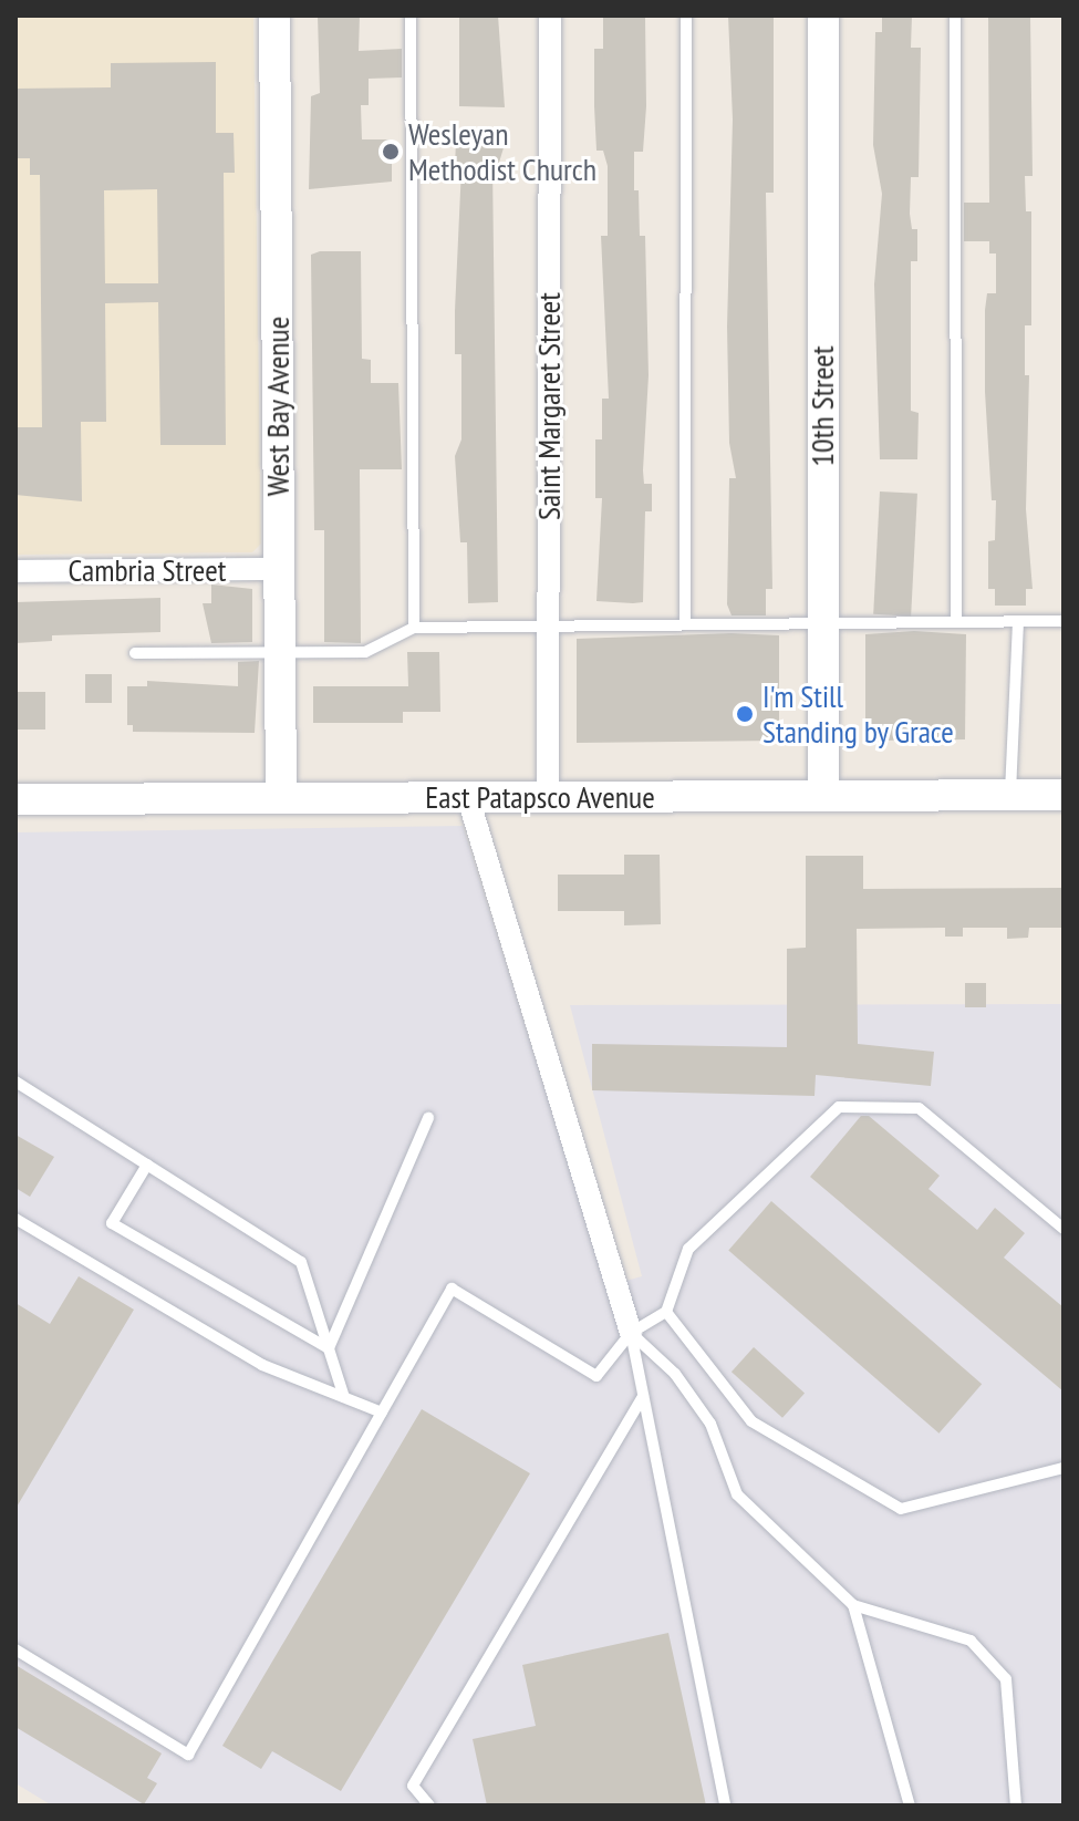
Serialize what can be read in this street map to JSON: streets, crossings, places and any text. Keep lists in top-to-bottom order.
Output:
{
  "streets": {
    "street": [
      "West Bay Avenue",
      "Saint Margaret Street",
      "10th Street",
      "Cambria Street",
      "East Patapsco Avenue"
    ]
  },
  "crossings": [
    ["West Bay Avenue", "Cambria Street"],
    ["West Bay Avenue", "East Patapsco Avenue"],
    ["Saint Margaret Street", "East Patapsco Avenue"],
    ["10th Street", "East Patapsco Avenue"]
  ],
  "places": ["Wesleyan Methodist Church", "I'm Still Standing by Grace"]
}
